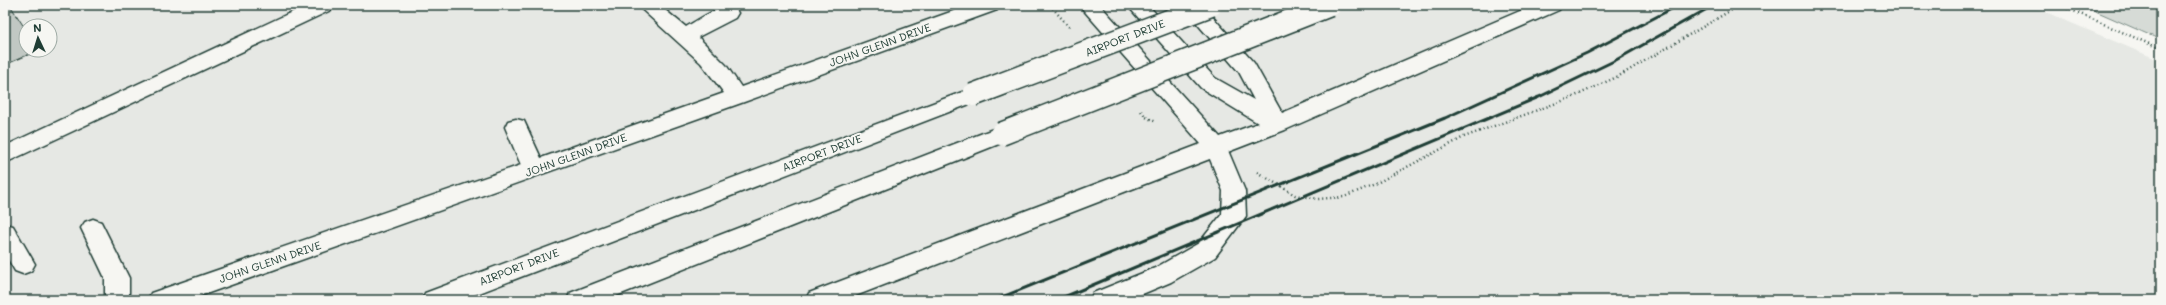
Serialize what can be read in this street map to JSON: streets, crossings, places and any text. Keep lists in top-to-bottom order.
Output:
{
  "streets": {
    "main road": ["AIRPORT DRIVE", "JOHN GLENN DRIVE"]
  },
  "north": "top"
}
